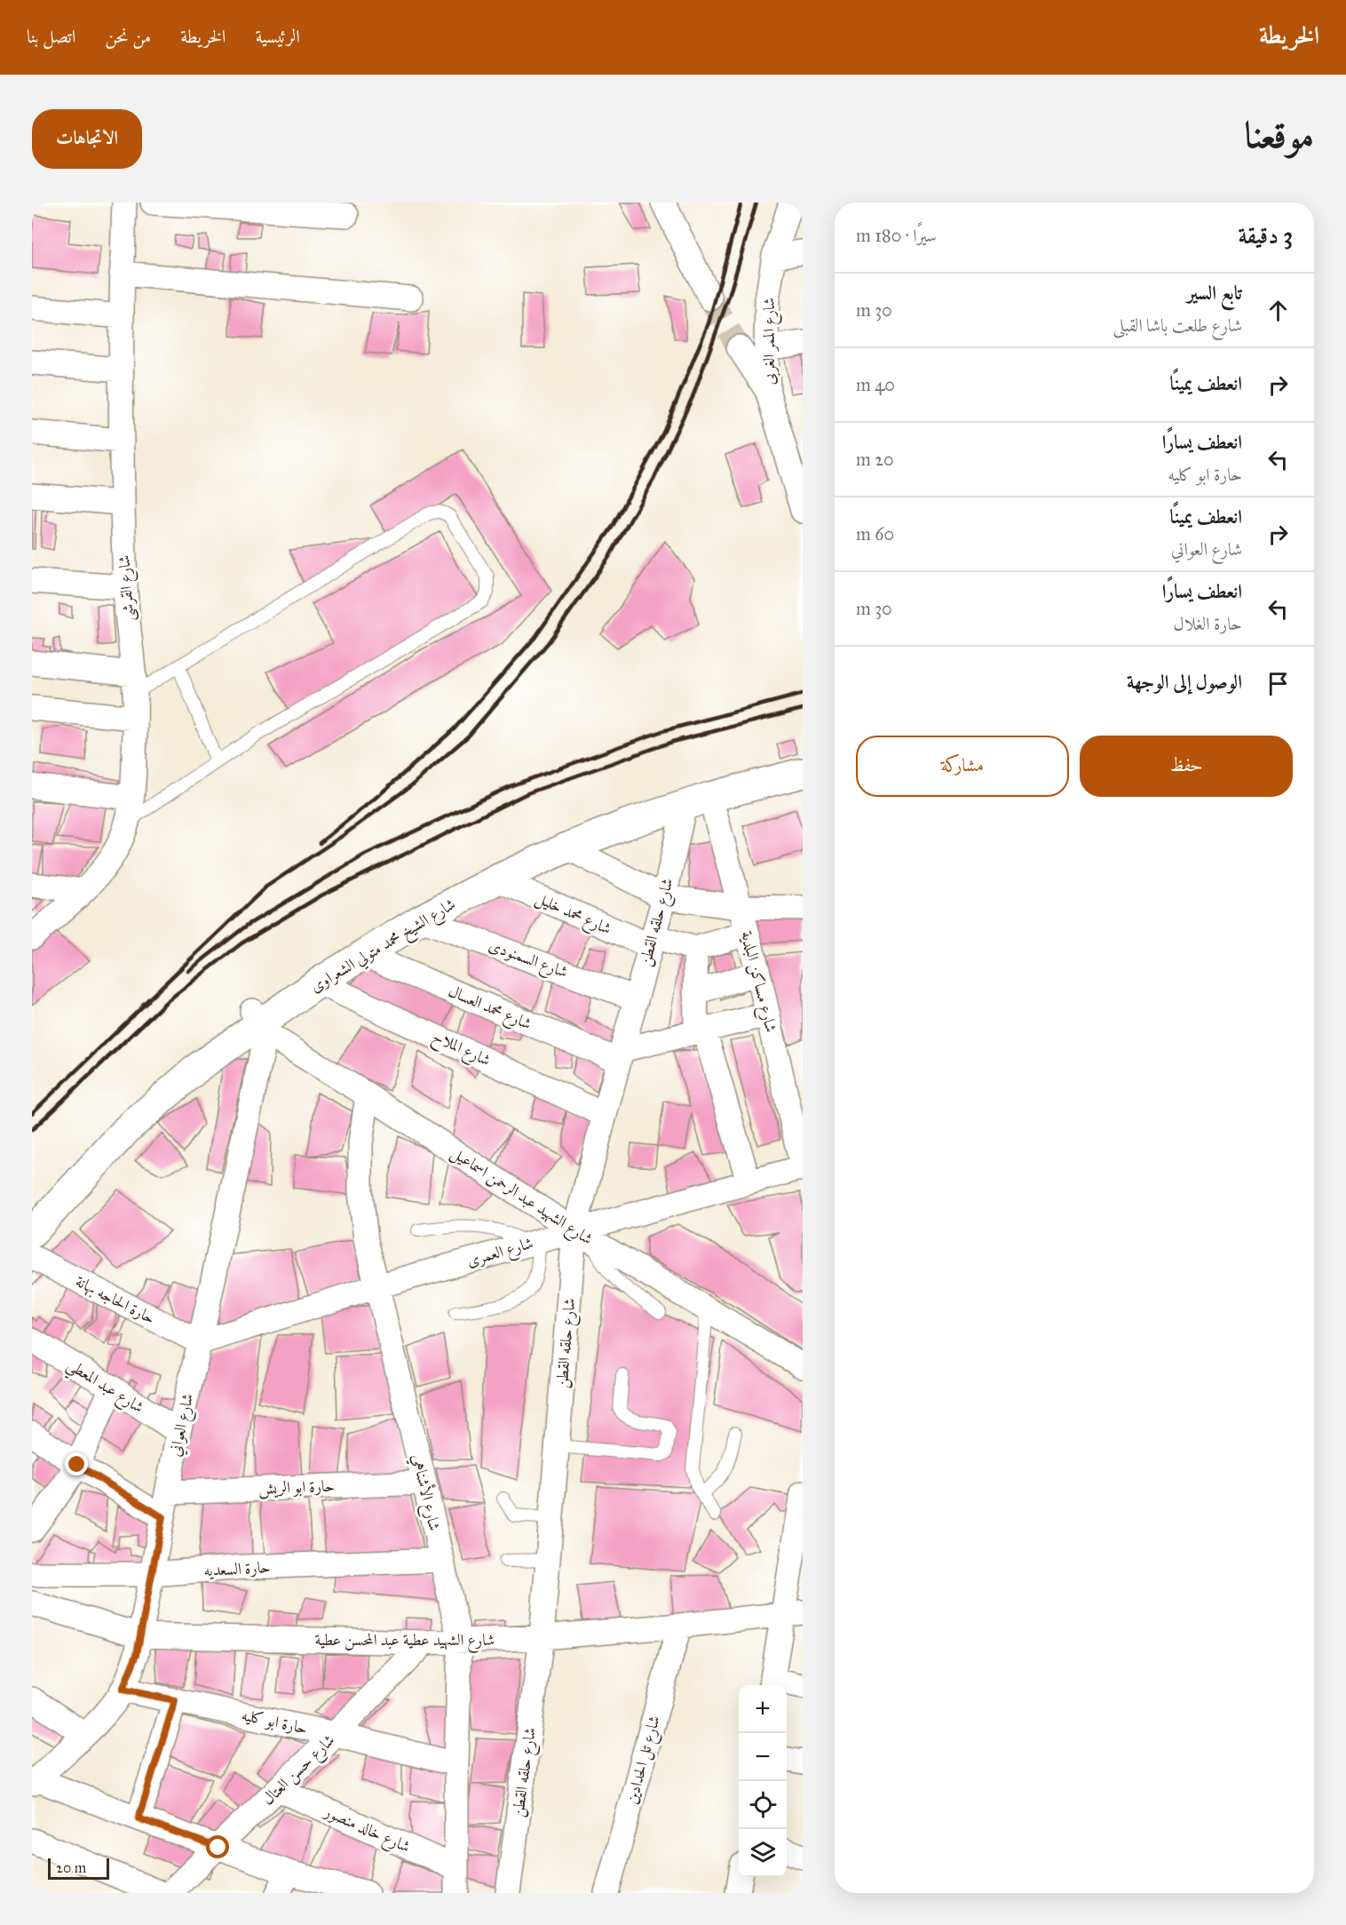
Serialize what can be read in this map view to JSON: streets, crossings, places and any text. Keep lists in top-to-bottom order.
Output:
{
  "streets": {
    "street": [
      "شارع الممر الغربى",
      "شارع القرشى",
      "شارع محمد خليل",
      "شارع حلقه القطن",
      "شارع الشيخ محمد متولي الشعراوى",
      "شارع السمنودى",
      "شارع مساكن البلدية",
      "شارع محمد العسال",
      "شارع الملاح",
      "شارع الشهيد عبد الرحمن اسماعيل",
      "شارع العمرى",
      "حارة الحاجه بهانة",
      "شارع عبد المعطي",
      "شارع العواني",
      "حارة ابو الريش",
      "شارع الأشناهي",
      "حارة السعديه",
      "شارع الشهيد عطية عبد المحسن عطية",
      "حارة ابو كليه",
      "شارع تل الحدادين",
      "شارع حسن العتال",
      "شارع خالد منصور"
    ]
  },
  "crossings": [
    ["شارع محمد خليل", "شارع حلقه القطن"],
    ["شارع محمد خليل", "شارع الشيخ محمد متولي الشعراوى"],
    ["شارع حلقه القطن", "شارع الشيخ محمد متولي الشعراوى"],
    ["شارع حلقه القطن", "شارع السمنودى"],
    ["شارع حلقه القطن", "شارع مساكن البلدية"],
    ["شارع حلقه القطن", "شارع محمد العسال"],
    ["شارع حلقه القطن", "شارع الملاح"],
    ["شارع حلقه القطن", "شارع الشهيد عبد الرحمن اسماعيل"],
    ["شارع حلقه القطن", "شارع العمرى"],
    ["شارع حلقه القطن", "شارع الشهيد عطية عبد المحسن عطية"],
    ["شارع الشيخ محمد متولي الشعراوى", "شارع السمنودى"],
    ["شارع الشيخ محمد متولي الشعراوى", "شارع مساكن البلدية"],
    ["شارع الشيخ محمد متولي الشعراوى", "شارع محمد العسال"],
    ["شارع الشيخ محمد متولي الشعراوى", "شارع الملاح"],
    ["شارع الشيخ محمد متولي الشعراوى", "شارع الشهيد عبد الرحمن اسماعيل"],
    ["شارع الشيخ محمد متولي الشعراوى", "شارع العواني"],
    ["شارع مساكن البلدية", "شارع العمرى"],
    ["شارع الشهيد عبد الرحمن اسماعيل", "شارع العمرى"],
    ["شارع الشهيد عبد الرحمن اسماعيل", "شارع العواني"],
    ["شارع الشهيد عبد الرحمن اسماعيل", "شارع الأشناهي"],
    ["شارع العمرى", "حارة الحاجه بهانة"],
    ["شارع العمرى", "شارع العواني"],
    ["شارع العمرى", "شارع الأشناهي"],
    ["حارة الحاجه بهانة", "شارع العواني"],
    ["شارع عبد المعطي", "شارع العواني"],
    ["شارع العواني", "حارة ابو الريش"],
    ["شارع العواني", "حارة السعديه"],
    ["شارع العواني", "شارع الشهيد عطية عبد المحسن عطية"],
    ["شارع العواني", "حارة ابو كليه"],
    ["حارة ابو الريش", "شارع الأشناهي"],
    ["شارع الأشناهي", "حارة السعديه"],
    ["شارع الأشناهي", "شارع الشهيد عطية عبد المحسن عطية"],
    ["شارع الأشناهي", "حارة ابو كليه"],
    ["شارع الأشناهي", "شارع خالد منصور"],
    ["شارع الشهيد عطية عبد المحسن عطية", "شارع تل الحدادين"],
    ["شارع الشهيد عطية عبد المحسن عطية", "شارع حسن العتال"],
    ["حارة ابو كليه", "شارع حسن العتال"],
    ["شارع حسن العتال", "شارع خالد منصور"]
  ],
  "scale_bar": "20 m",
  "page": {
    "header": "الخريطة",
    "nav": [
      "الرئيسية",
      "الخريطة",
      "من نحن",
      "اتصل بنا"
    ],
    "title": "موقعنا",
    "buttons": [
      "الاتجاهات",
      ["حفظ", "مشاركة"]
    ],
    "heading": ["3 دقيقة", "سيرًا · 180 m"],
    "list": [
      ["تابع السير", "شارع طلعت باشا القبلى", "30 m"],
      ["انعطف يمينًا", "40 m"],
      ["انعطف يسارًا", "حارة ابو كليه", "20 m"],
      ["انعطف يمينًا", "شارع العواني", "60 m"],
      ["انعطف يسارًا", "حارة الغلال", "30 m"],
      "الوصول إلى الوجهة"
    ],
    "map_buttons": ["+", "−"],
    "scale": "20 m"
  }
}
